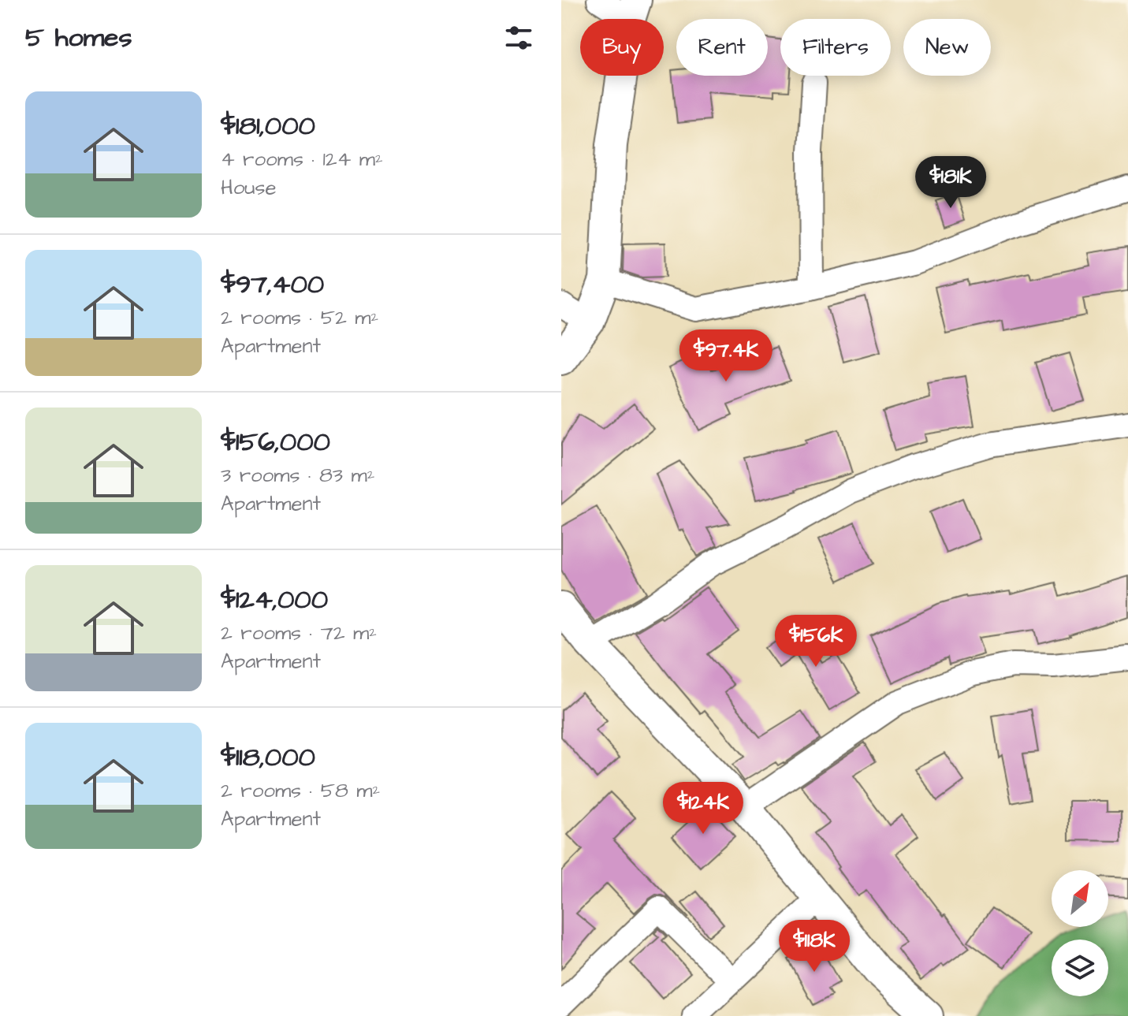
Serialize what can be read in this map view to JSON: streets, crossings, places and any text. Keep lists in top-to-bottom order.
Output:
{
  "north": "top right",
  "page": {
    "heading": "5 homes",
    "chip": [
      "Buy",
      "Rent",
      "Filters",
      "New"
    ],
    "list": [
      {
        "name": "$181,000",
        "note": "4 rooms · 124 m² · House"
      },
      {
        "name": "$97,400",
        "note": "2 rooms · 52 m² · Apartment"
      },
      {
        "name": "$156,000",
        "note": "3 rooms · 83 m² · Apartment"
      },
      {
        "name": "$124,000",
        "note": "2 rooms · 72 m² · Apartment"
      },
      {
        "name": "$118,000",
        "note": "2 rooms · 58 m² · Apartment"
      }
    ],
    "price": [
      "$181K",
      "$97.4K",
      "$156K",
      "$124K",
      "$118K"
    ]
  }
}
